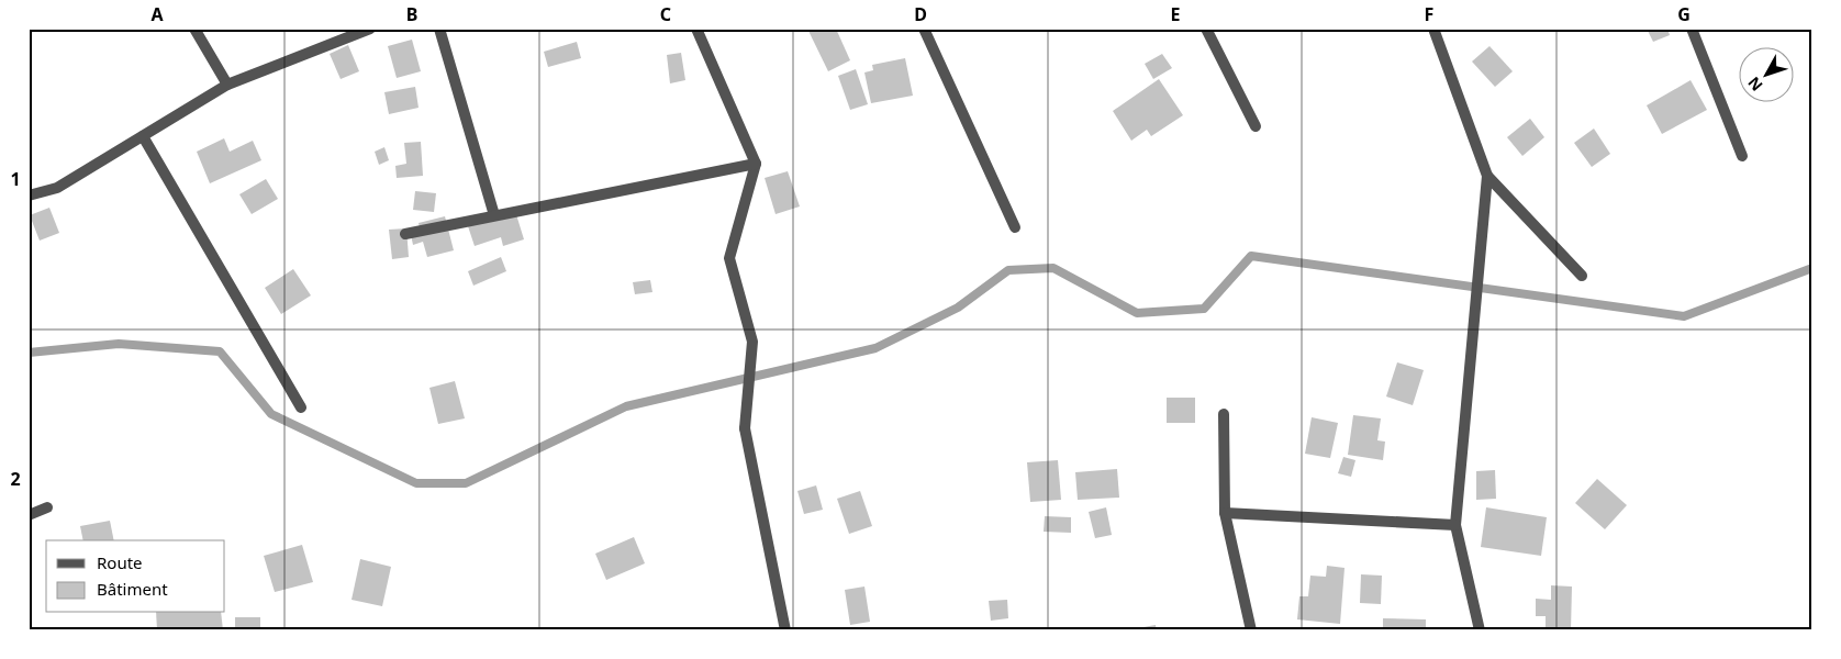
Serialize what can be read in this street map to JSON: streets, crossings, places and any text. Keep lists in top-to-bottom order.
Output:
{
  "legend": ["Route", "Bâtiment"],
  "north": "bottom left",
  "grid": {
    "columns": [
      "A",
      "B",
      "C",
      "D",
      "E",
      "F",
      "G"
    ],
    "rows": ["1", "2"]
  }
}
